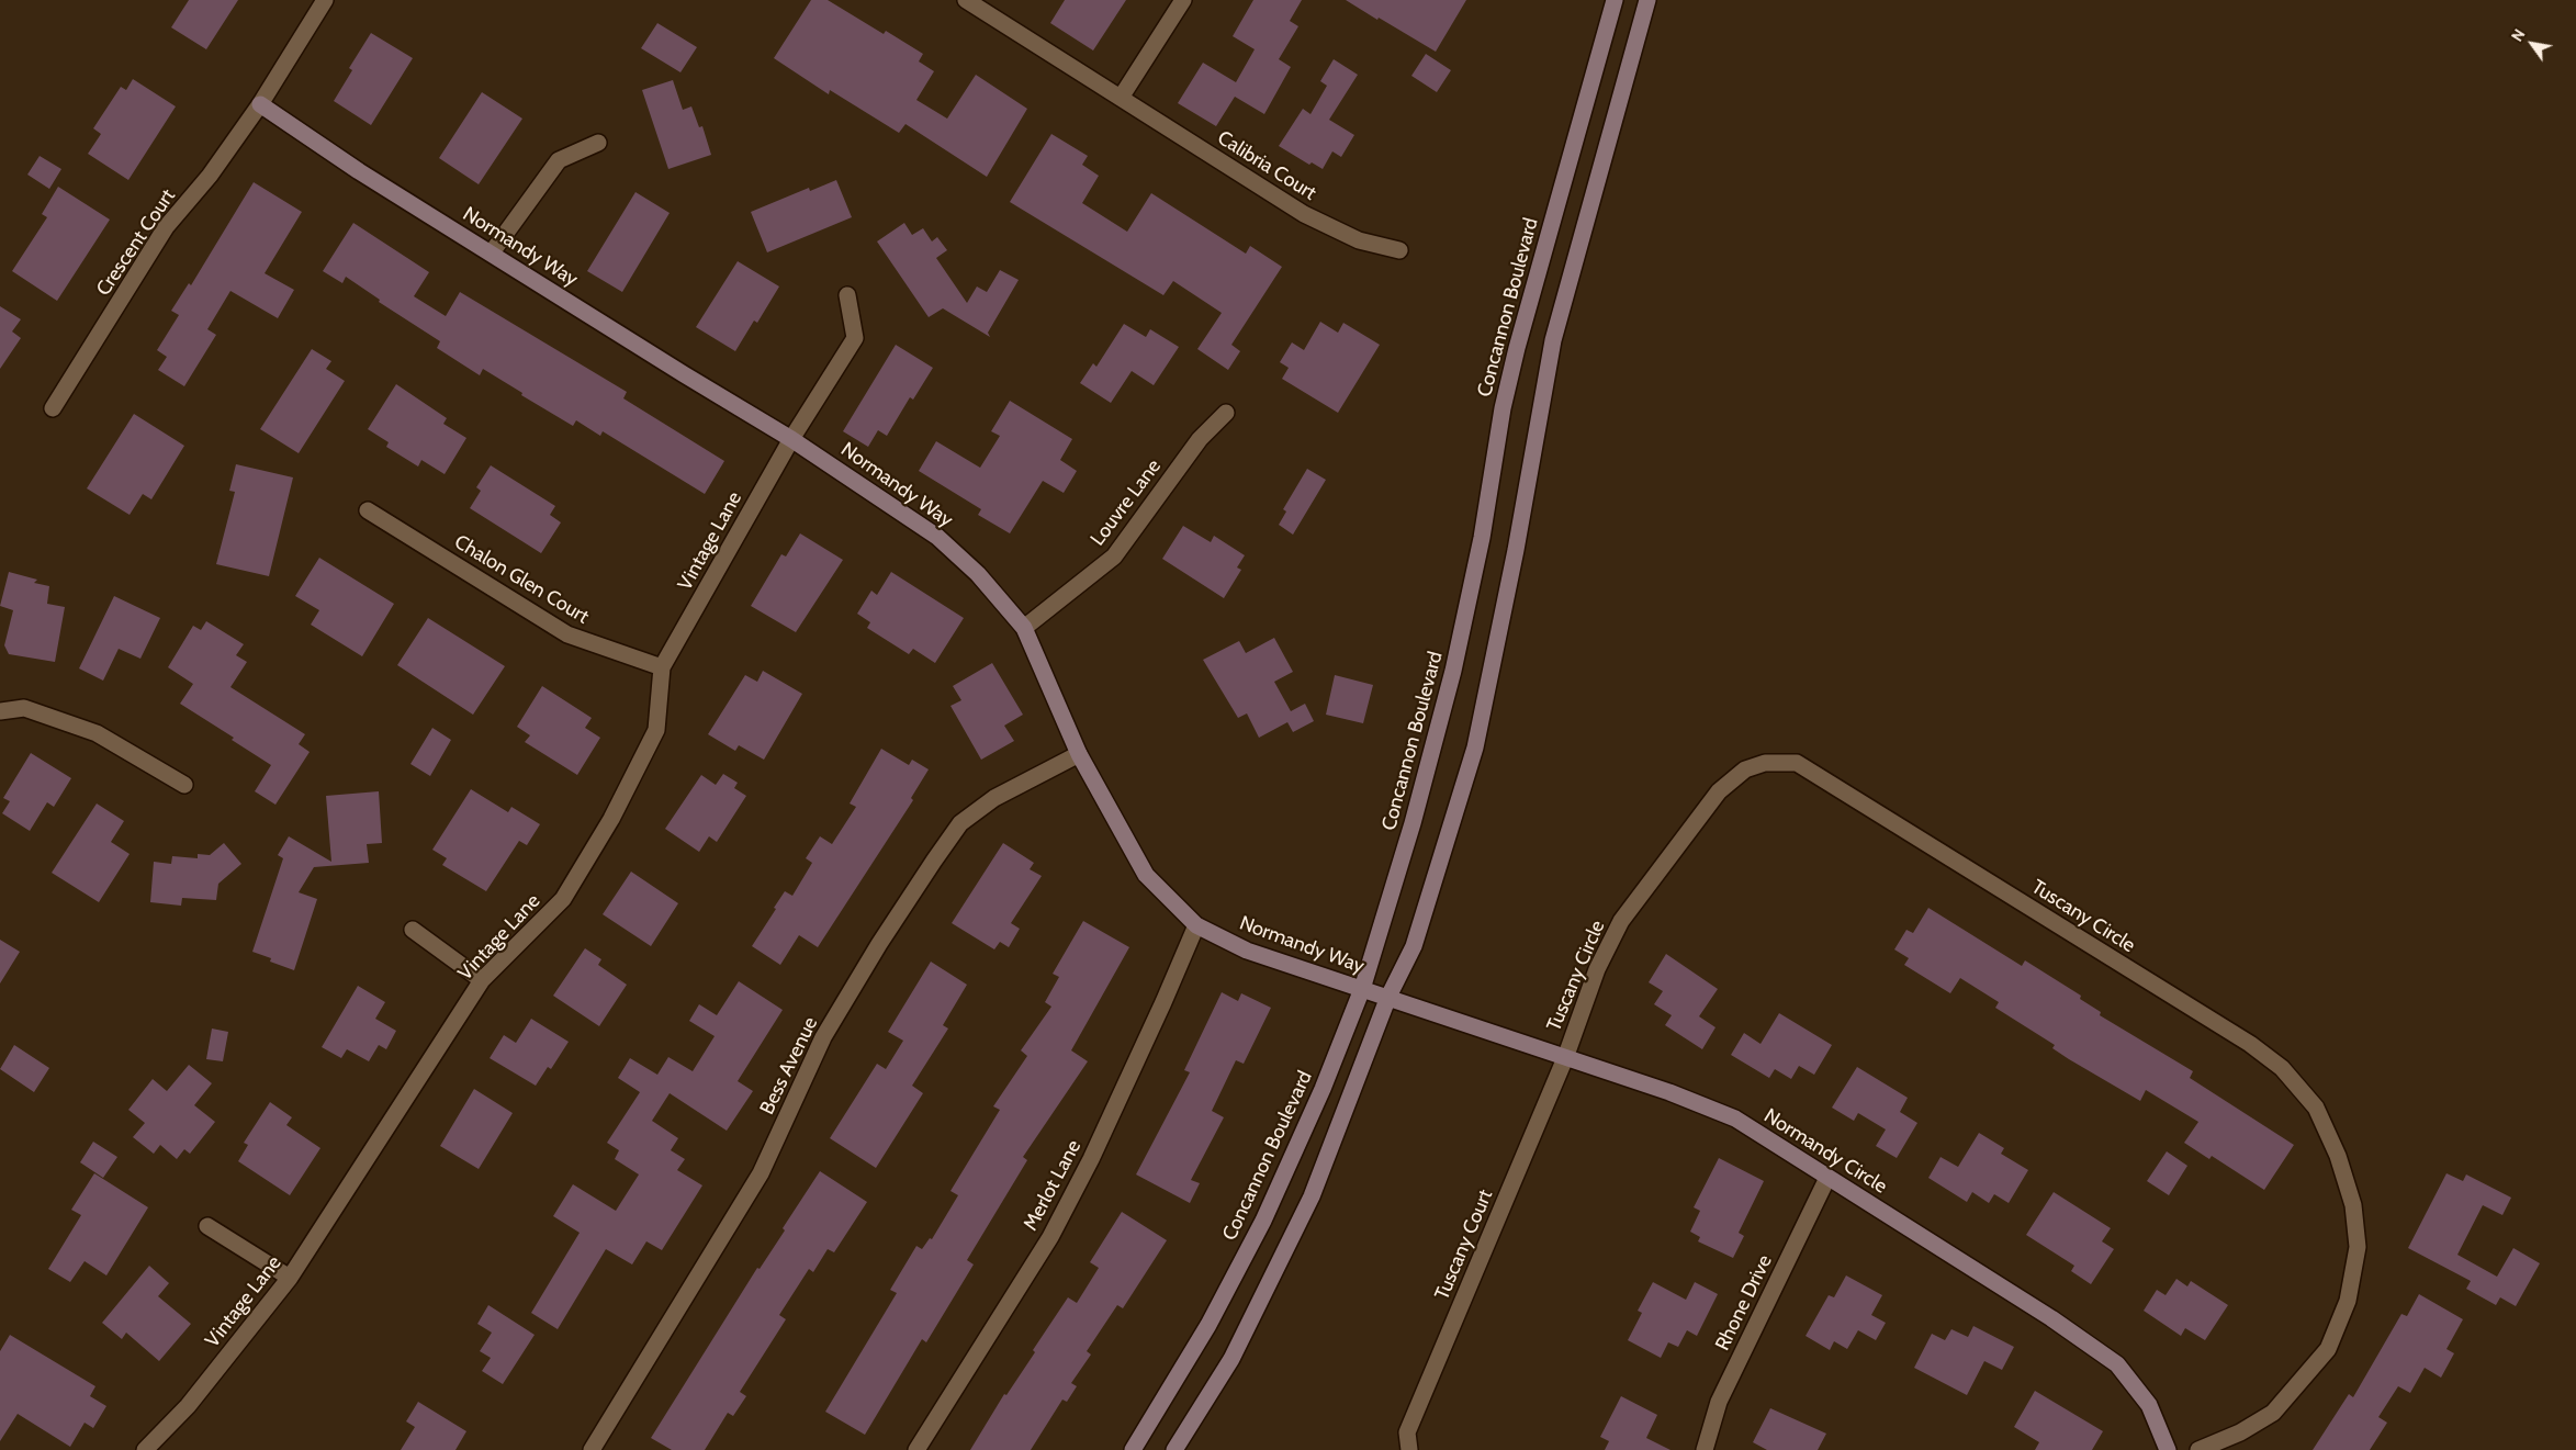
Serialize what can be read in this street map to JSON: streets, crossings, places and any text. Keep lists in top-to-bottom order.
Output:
{
  "streets": {
    "main road": ["Normandy Way", "Concannon Boulevard", "Normandy Circle"],
    "street": [
      "Calibria Court",
      "Crescent Court",
      "Louvre Lane",
      "Vintage Lane",
      "Chalon Glen Court",
      "Tuscany Circle",
      "Bess Avenue",
      "Merlot Lane",
      "Tuscany Court",
      "Rhone Drive"
    ]
  },
  "crossings": [
    ["Crescent Court", "Normandy Way"],
    ["Normandy Way", "Concannon Boulevard"],
    ["Normandy Way", "Louvre Lane"],
    ["Normandy Way", "Vintage Lane"],
    ["Normandy Way", "Bess Avenue"],
    ["Normandy Way", "Normandy Circle"],
    ["Normandy Way", "Merlot Lane"],
    ["Vintage Lane", "Chalon Glen Court"],
    ["Tuscany Circle", "Normandy Circle"],
    ["Tuscany Circle", "Tuscany Court"],
    ["Normandy Circle", "Tuscany Court"],
    ["Normandy Circle", "Rhone Drive"]
  ],
  "north": "top left"
}
